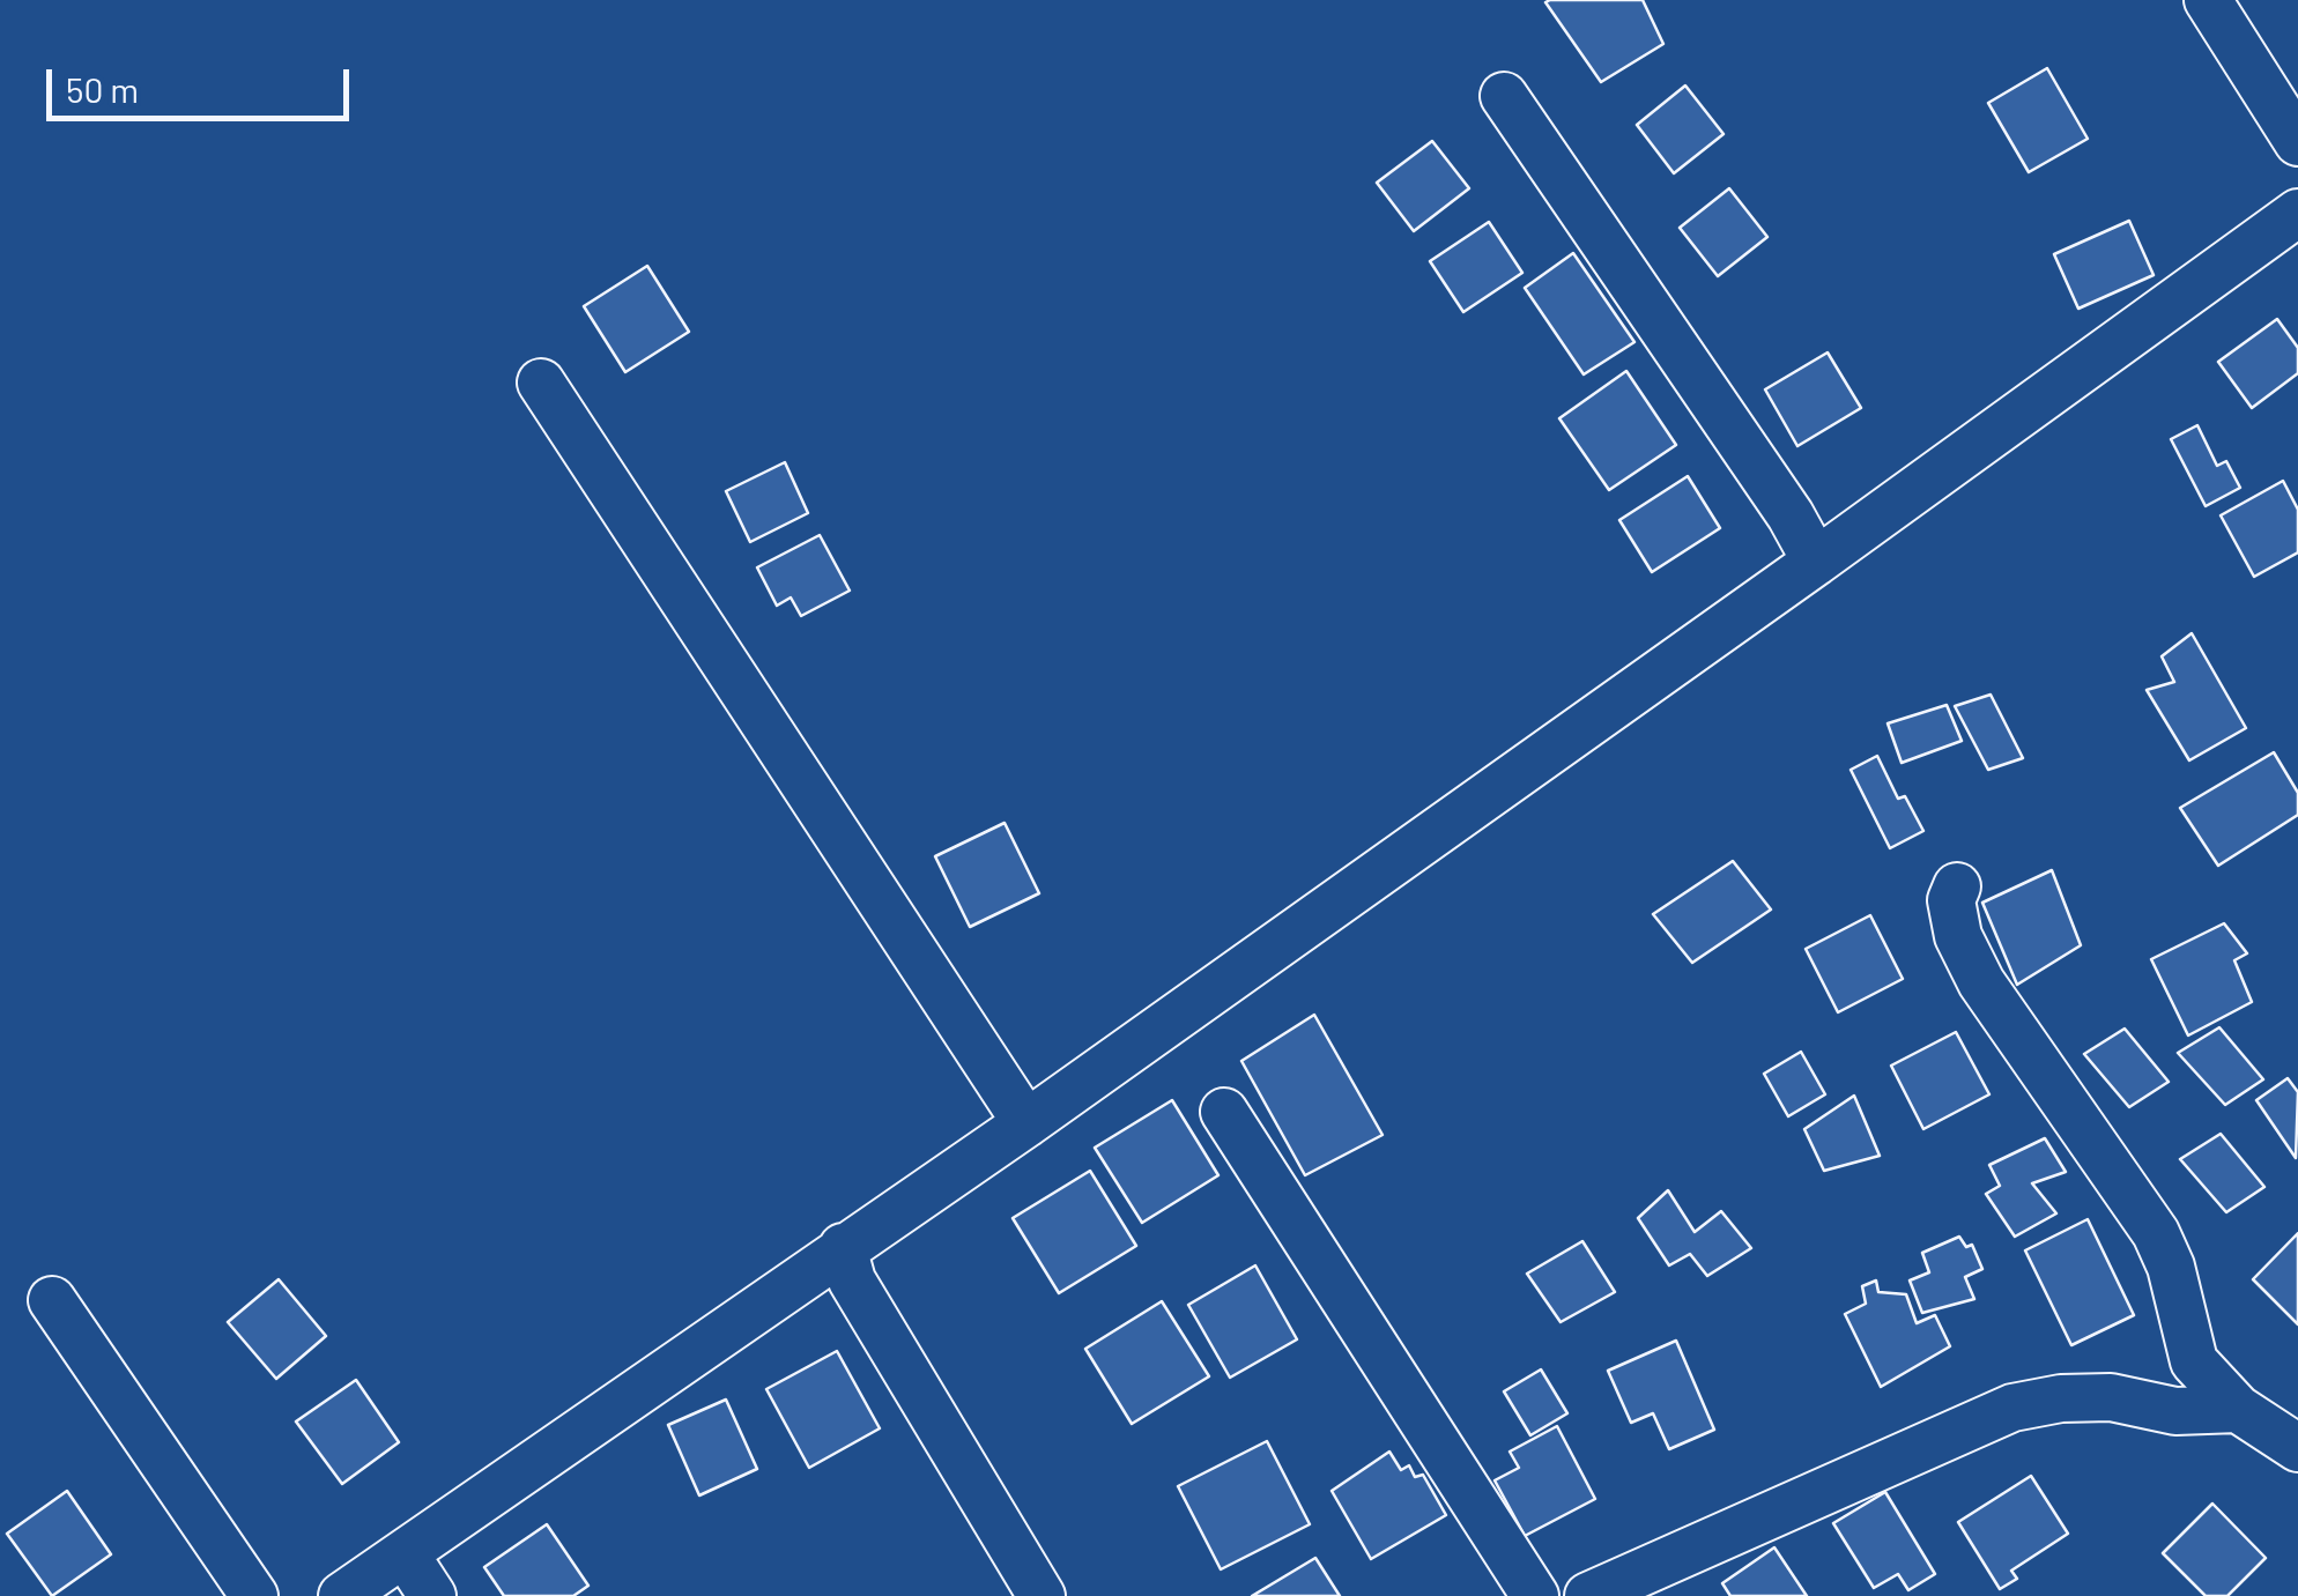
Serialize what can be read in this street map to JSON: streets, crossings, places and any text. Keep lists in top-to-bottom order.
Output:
{
  "scale_bar": "50 m"
}
